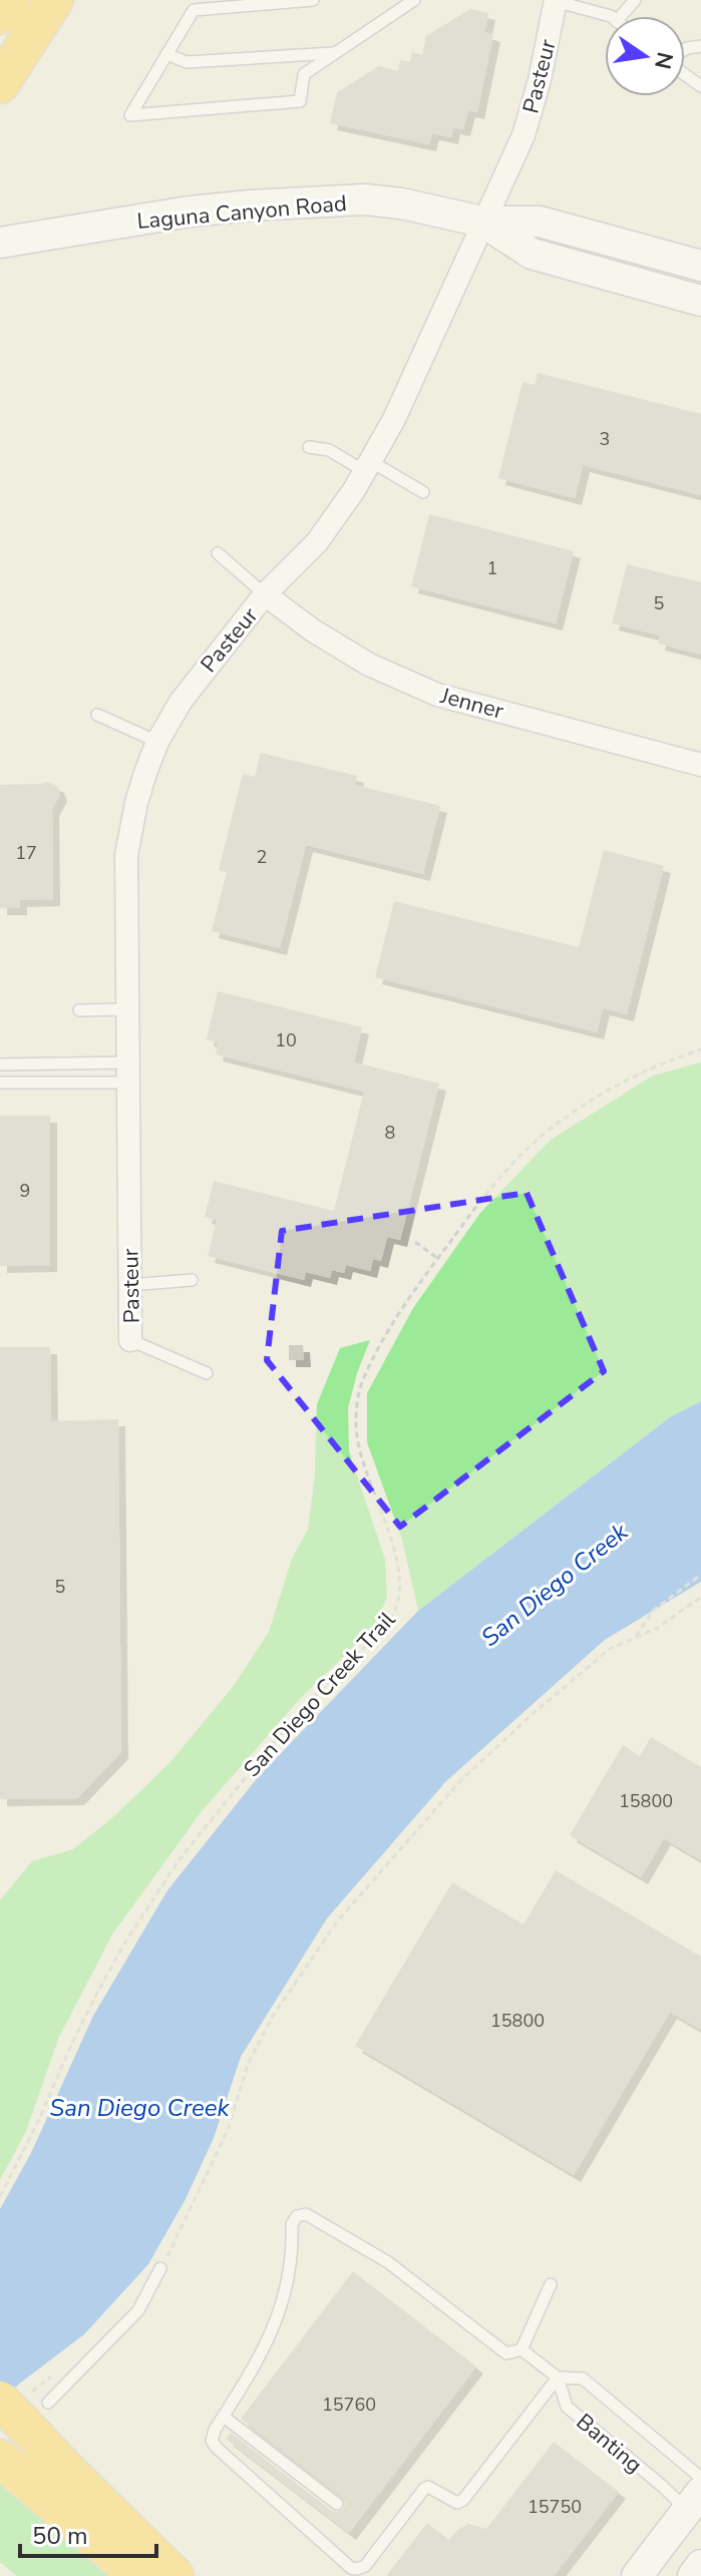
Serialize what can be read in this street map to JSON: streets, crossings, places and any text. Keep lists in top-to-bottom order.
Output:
{
  "streets": {
    "main road": ["Laguna Canyon Road"],
    "street": ["Pasteur", "Jenner"],
    "lane": ["Banting"],
    "path": ["San Diego Creek Trail"]
  },
  "crossings": [
    ["Pasteur", "Laguna Canyon Road"],
    ["Pasteur", "Jenner"]
  ],
  "water": ["San Diego Creek"],
  "house_numbers": [
    "3",
    "1",
    "5",
    "17",
    "2",
    "10",
    "8",
    "9",
    "5",
    "15800",
    "15800",
    "15760",
    "15750"
  ],
  "scale_bar": "50 m",
  "north": "right"
}
